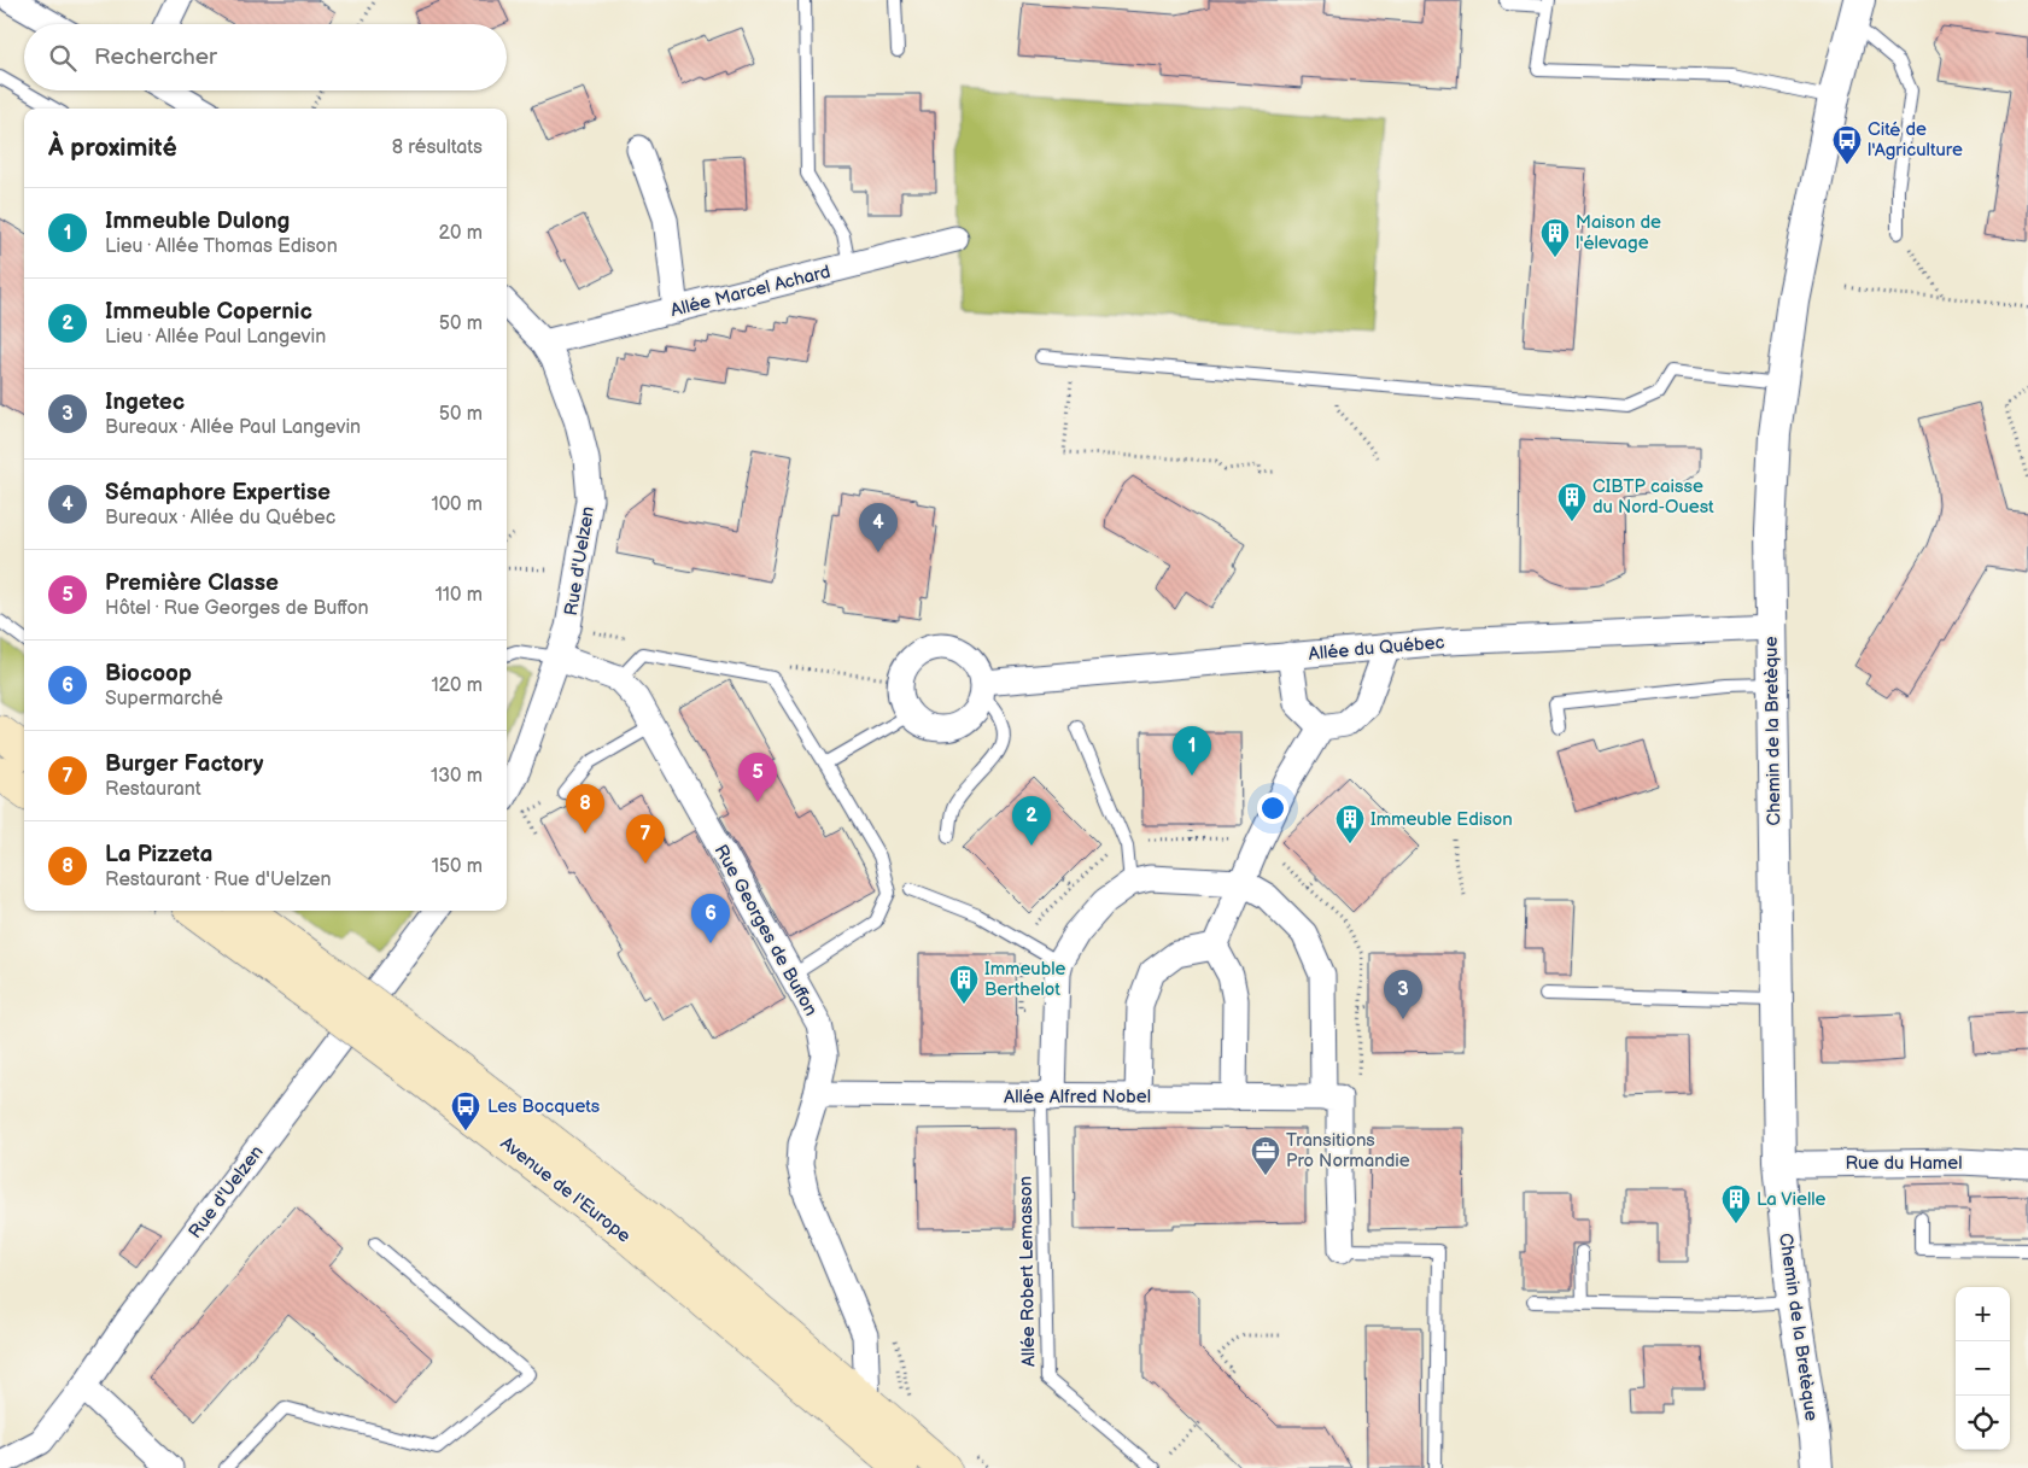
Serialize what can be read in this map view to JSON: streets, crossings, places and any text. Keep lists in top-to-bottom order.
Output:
{
  "streets": {
    "main road": ["Avenue de l'Europe"],
    "street": [
      "Allée Marcel Achard",
      "Rue d'Uelzen",
      "Allée du Québec",
      "Chemin de la Bretèque",
      "Rue Georges de Buffon",
      "Allée Alfred Nobel",
      "Rue du Hamel"
    ],
    "lane": ["Allée Robert Lemasson"]
  },
  "crossings": [
    ["Allée Marcel Achard", "Rue d'Uelzen"],
    ["Rue d'Uelzen", "Rue Georges de Buffon"],
    ["Allée du Québec", "Chemin de la Bretèque"],
    ["Chemin de la Bretèque", "Rue du Hamel"],
    ["Rue Georges de Buffon", "Allée Alfred Nobel"],
    ["Rue Georges de Buffon", "Avenue de l'Europe"],
    ["Allée Alfred Nobel", "Allée Robert Lemasson"]
  ],
  "places": {
    "bus stop": ["Cité de l'Agriculture", "Les Bocquets"],
    "building": [
      "Maison de l'élevage",
      "CIBTP caisse du Nord-Ouest",
      "Immeuble Edison",
      "Immeuble Berthelot",
      "La Vielle"
    ],
    "office": ["Transitions Pro Normandie"]
  },
  "page": {
    "search": "Rechercher",
    "heading": ["À proximité", "8 résultats"],
    "list": [
      {
        "mark": "1",
        "name": "Immeuble Dulong",
        "note": "Lieu · Allée Thomas Edison",
        "value": "20 m"
      },
      {
        "mark": "2",
        "name": "Immeuble Copernic",
        "note": "Lieu · Allée Paul Langevin",
        "value": "50 m"
      },
      {
        "mark": "3",
        "name": "Ingetec",
        "note": "Bureaux · Allée Paul Langevin",
        "value": "50 m"
      },
      {
        "mark": "4",
        "name": "Sémaphore Expertise",
        "note": "Bureaux · Allée du Québec",
        "value": "100 m"
      },
      {
        "mark": "5",
        "name": "Première Classe",
        "note": "Hôtel · Rue Georges de Buffon",
        "value": "110 m"
      },
      {
        "mark": "6",
        "name": "Biocoop",
        "note": "Supermarché",
        "value": "120 m"
      },
      {
        "mark": "7",
        "name": "Burger Factory",
        "note": "Restaurant",
        "value": "130 m"
      },
      {
        "mark": "8",
        "name": "La Pizzeta",
        "note": "Restaurant · Rue d'Uelzen",
        "value": "150 m"
      }
    ],
    "pins": [
      "4",
      "1",
      "5",
      "8",
      "2",
      "7",
      "6",
      "3"
    ],
    "map_buttons": ["+", "−"]
  }
}
